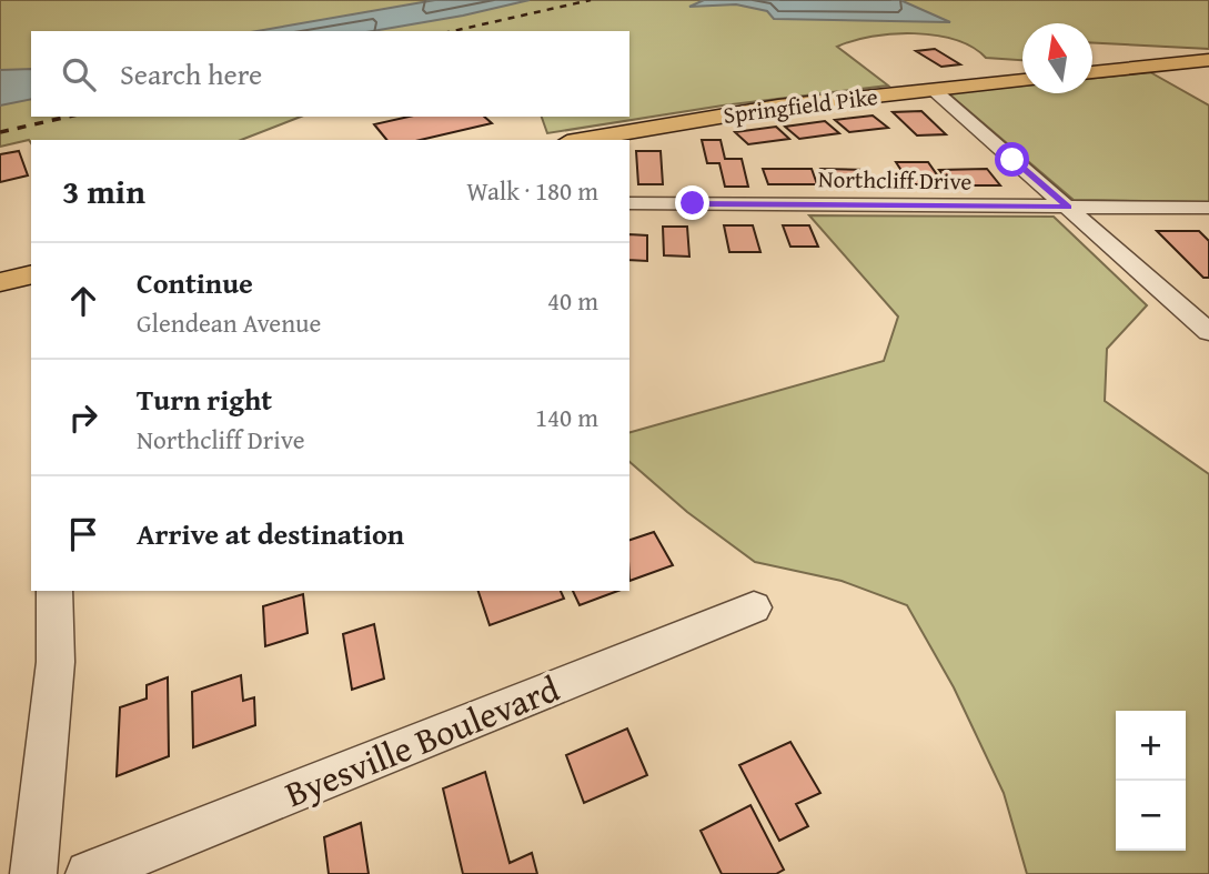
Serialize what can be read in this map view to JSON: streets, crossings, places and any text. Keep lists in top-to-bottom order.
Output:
{
  "streets": {
    "main road": ["Springfield Pike"],
    "street": ["Northcliff Drive", "Byesville Boulevard"]
  },
  "north": "top",
  "page": {
    "search": "Search here",
    "heading": ["3 min", "Walk · 180 m"],
    "list": [
      ["Continue", "Glendean Avenue", "40 m"],
      ["Turn right", "Northcliff Drive", "140 m"],
      "Arrive at destination"
    ],
    "map_buttons": ["+", "−"]
  }
}
